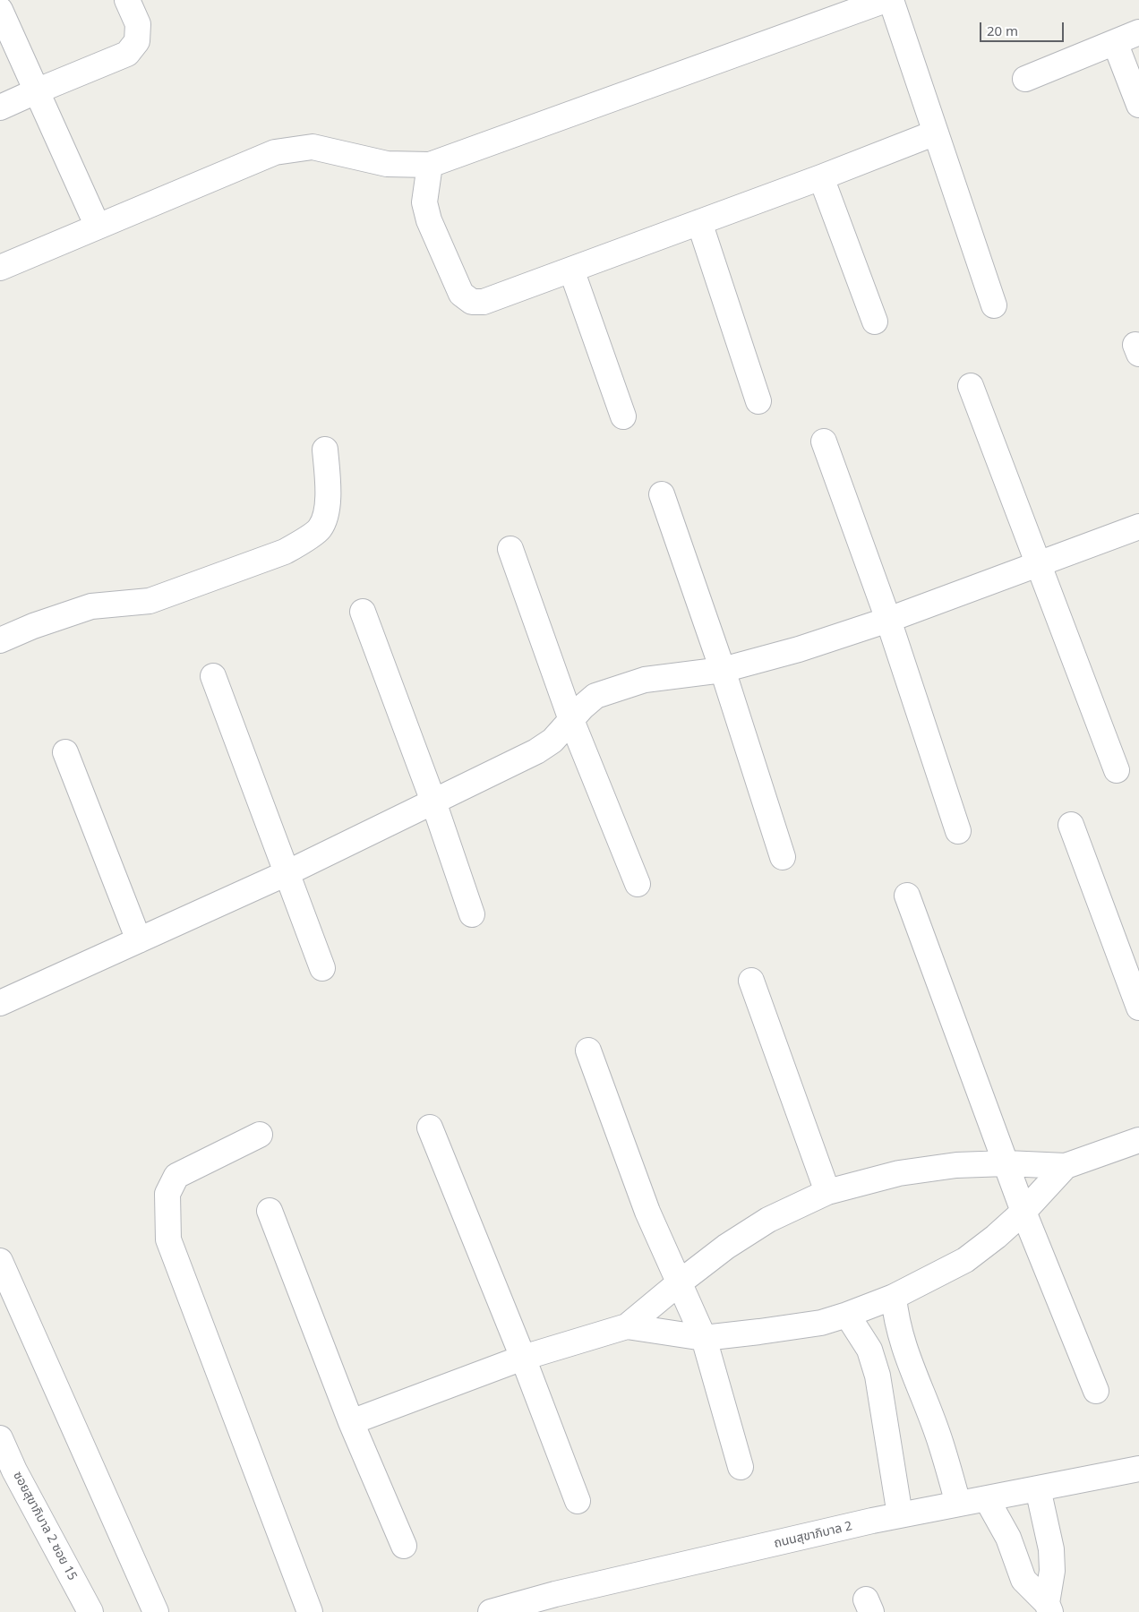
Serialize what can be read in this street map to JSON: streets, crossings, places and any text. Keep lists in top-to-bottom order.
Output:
{
  "streets": {
    "street": ["ซอยสุขาภิบาล 2 ซอย 15", "ถนนสุขาภิบาล 2"]
  },
  "scale_bar": "20 m"
}
